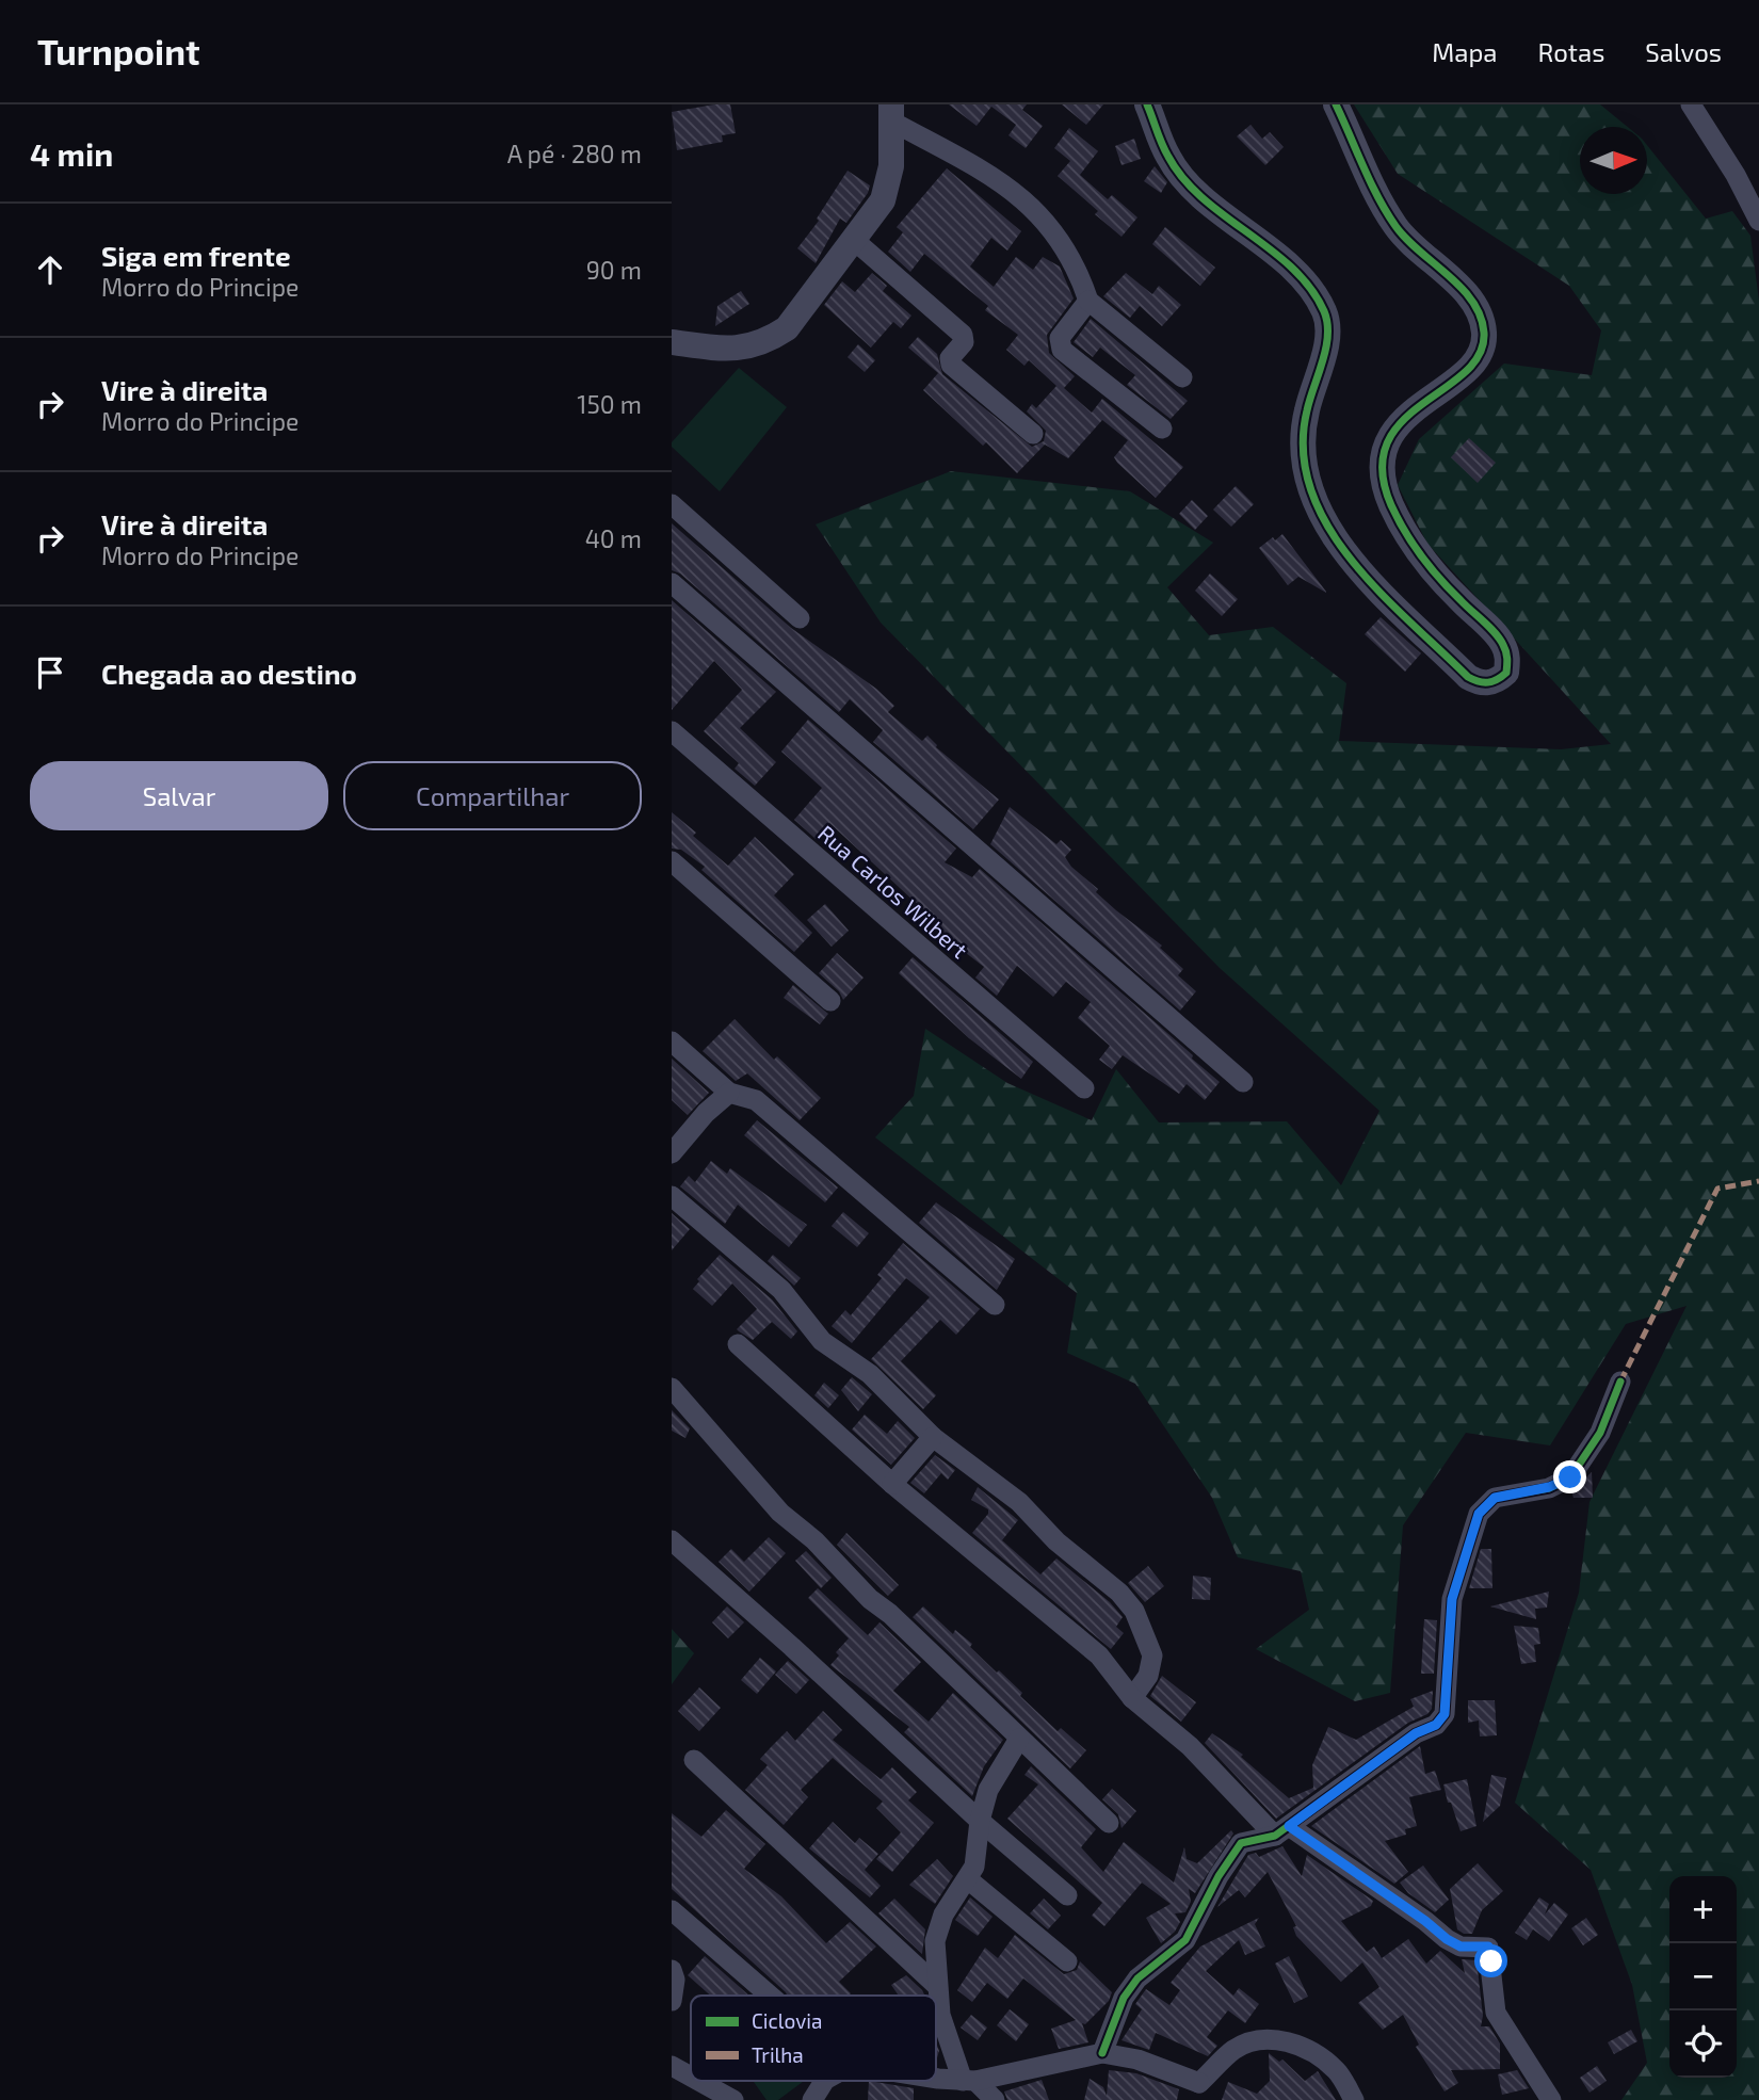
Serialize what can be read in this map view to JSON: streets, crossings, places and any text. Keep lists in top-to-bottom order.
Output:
{
  "streets": {
    "street": ["Rua Carlos Wilbert"]
  },
  "legend": ["Ciclovia", "Trilha"],
  "north": "right",
  "page": {
    "header": "Turnpoint",
    "nav": ["Mapa", "Rotas", "Salvos"],
    "heading": ["4 min", "A pé · 280 m"],
    "list": [
      ["Siga em frente", "Morro do Principe", "90 m"],
      ["Vire à direita", "Morro do Principe", "150 m"],
      ["Vire à direita", "Morro do Principe", "40 m"],
      "Chegada ao destino"
    ],
    "buttons": ["Salvar", "Compartilhar"],
    "map_buttons": ["+", "−"]
  }
}
